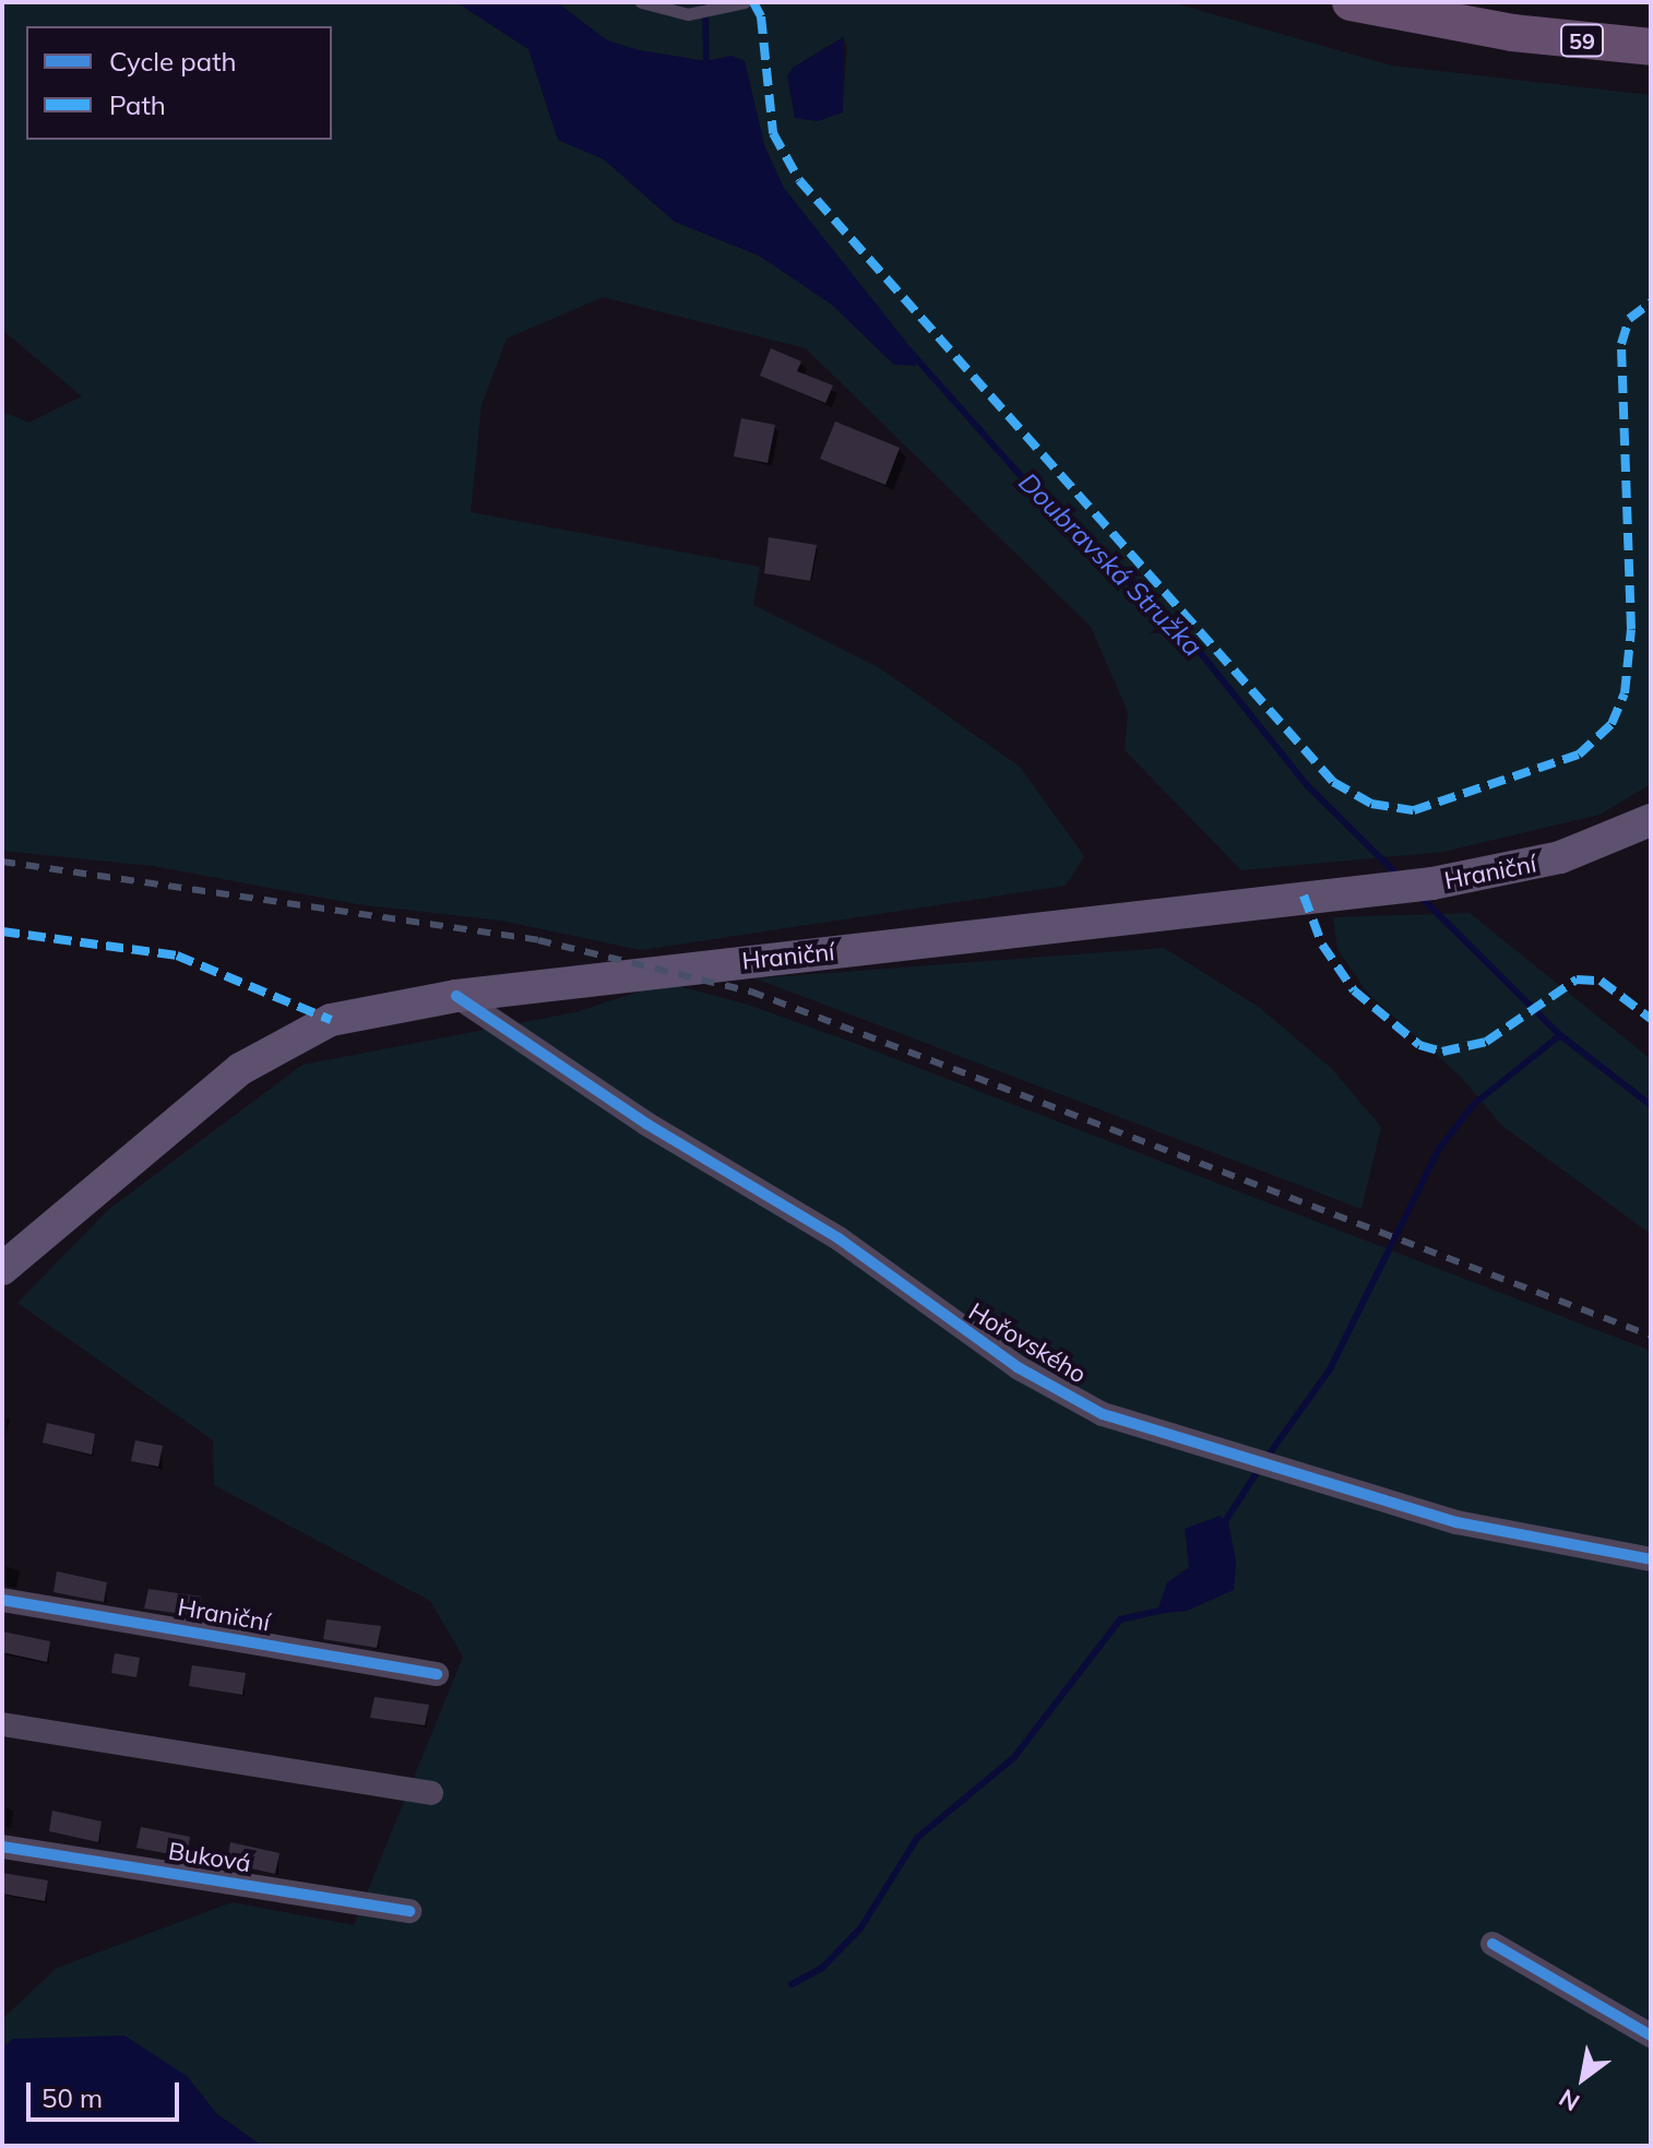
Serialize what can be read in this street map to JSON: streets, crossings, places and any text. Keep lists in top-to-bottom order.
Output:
{
  "streets": {
    "main road": ["59", "Hraniční"],
    "street": ["Hořovského", "Buková"]
  },
  "crossings": [
    ["Hraniční", "Hořovského"]
  ],
  "water": ["Doubravská Stružka"],
  "legend": ["Cycle path", "Path"],
  "scale_bar": "50 m",
  "north": "bottom left"
}
